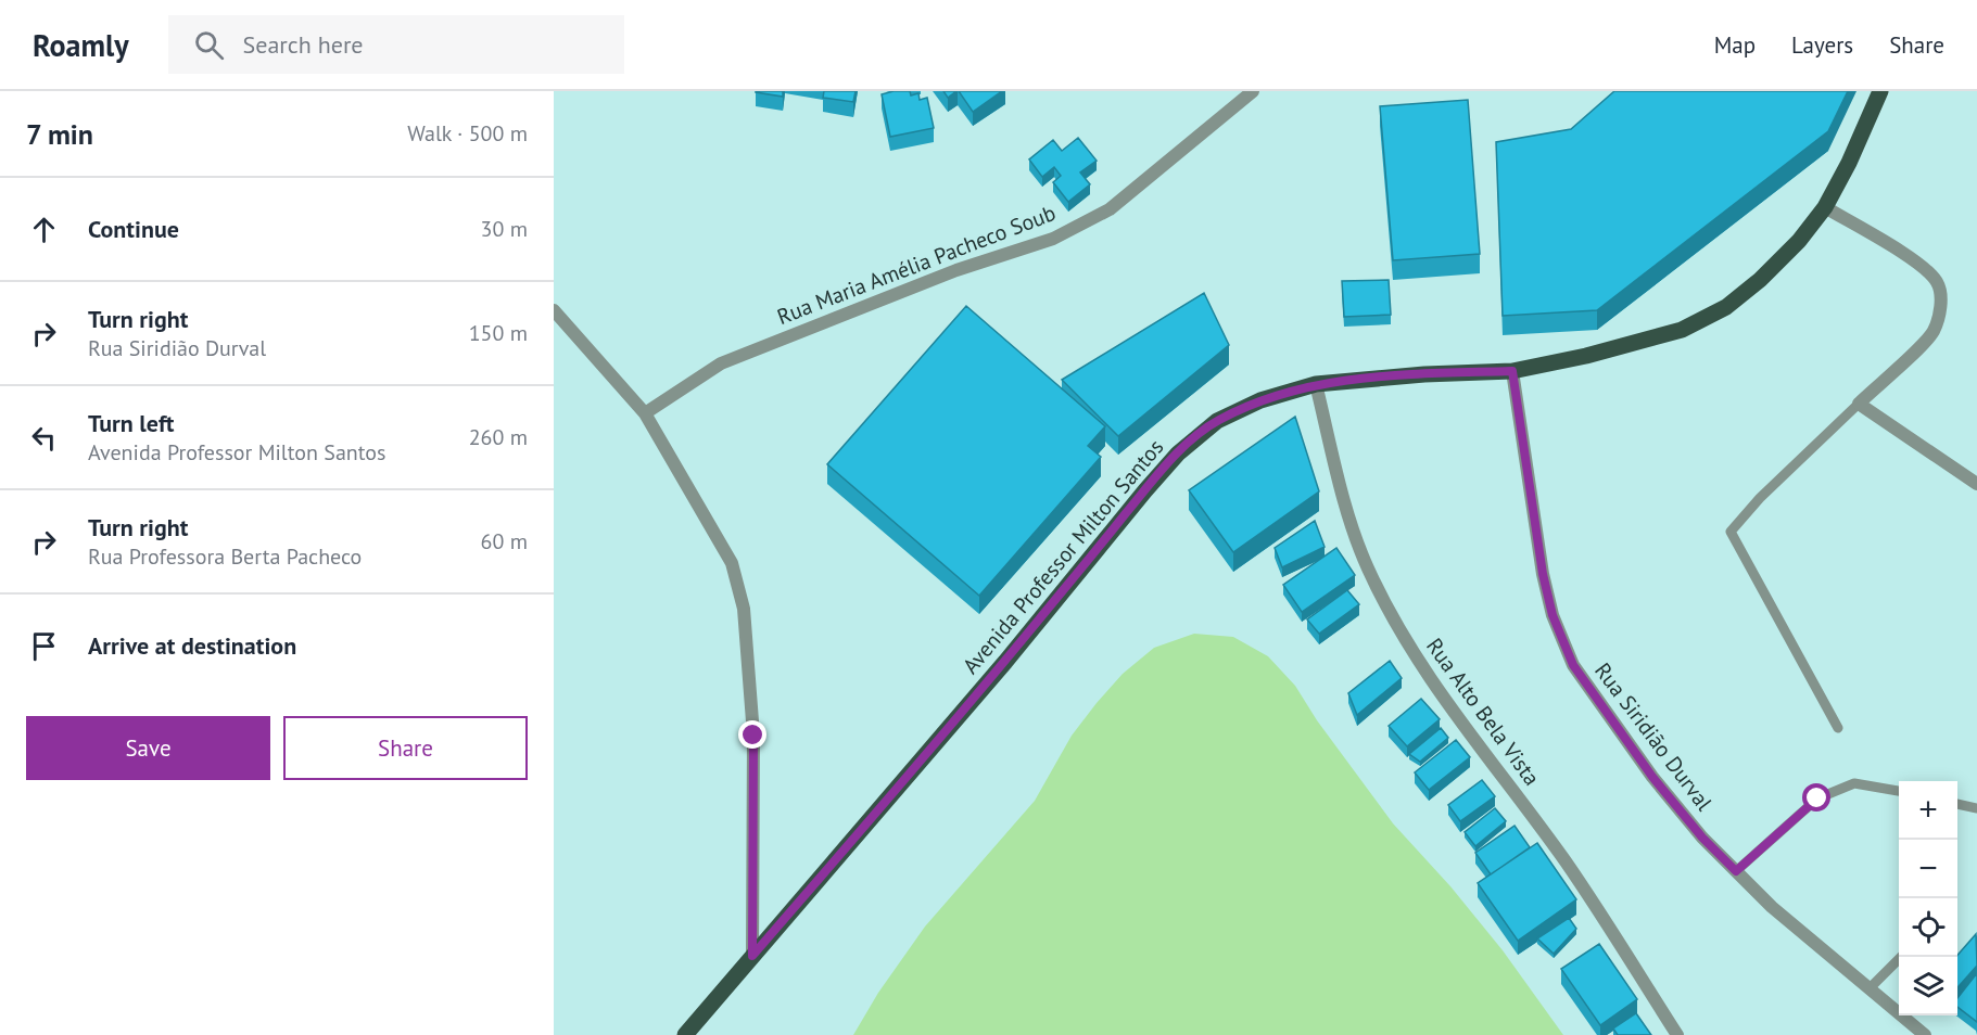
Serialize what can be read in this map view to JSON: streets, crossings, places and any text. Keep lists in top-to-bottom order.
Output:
{
  "streets": {
    "main road": ["Avenida Professor Milton Santos"],
    "street": ["Rua Maria Amélia Pacheco Soub", "Rua Alto Bela Vista", "Rua Siridião Durval"]
  },
  "crossings": [
    ["Avenida Professor Milton Santos", "Rua Alto Bela Vista"],
    ["Avenida Professor Milton Santos", "Rua Siridião Durval"]
  ],
  "page": {
    "header": "Roamly",
    "search": "Search here",
    "nav": ["Map", "Layers", "Share"],
    "heading": ["7 min", "Walk · 500 m"],
    "list": [
      ["Continue", "30 m"],
      ["Turn right", "Rua Siridião Durval", "150 m"],
      ["Turn left", "Avenida Professor Milton Santos", "260 m"],
      ["Turn right", "Rua Professora Berta Pacheco", "60 m"],
      "Arrive at destination"
    ],
    "buttons": ["Save", "Share"],
    "map_buttons": ["+", "−"]
  }
}
